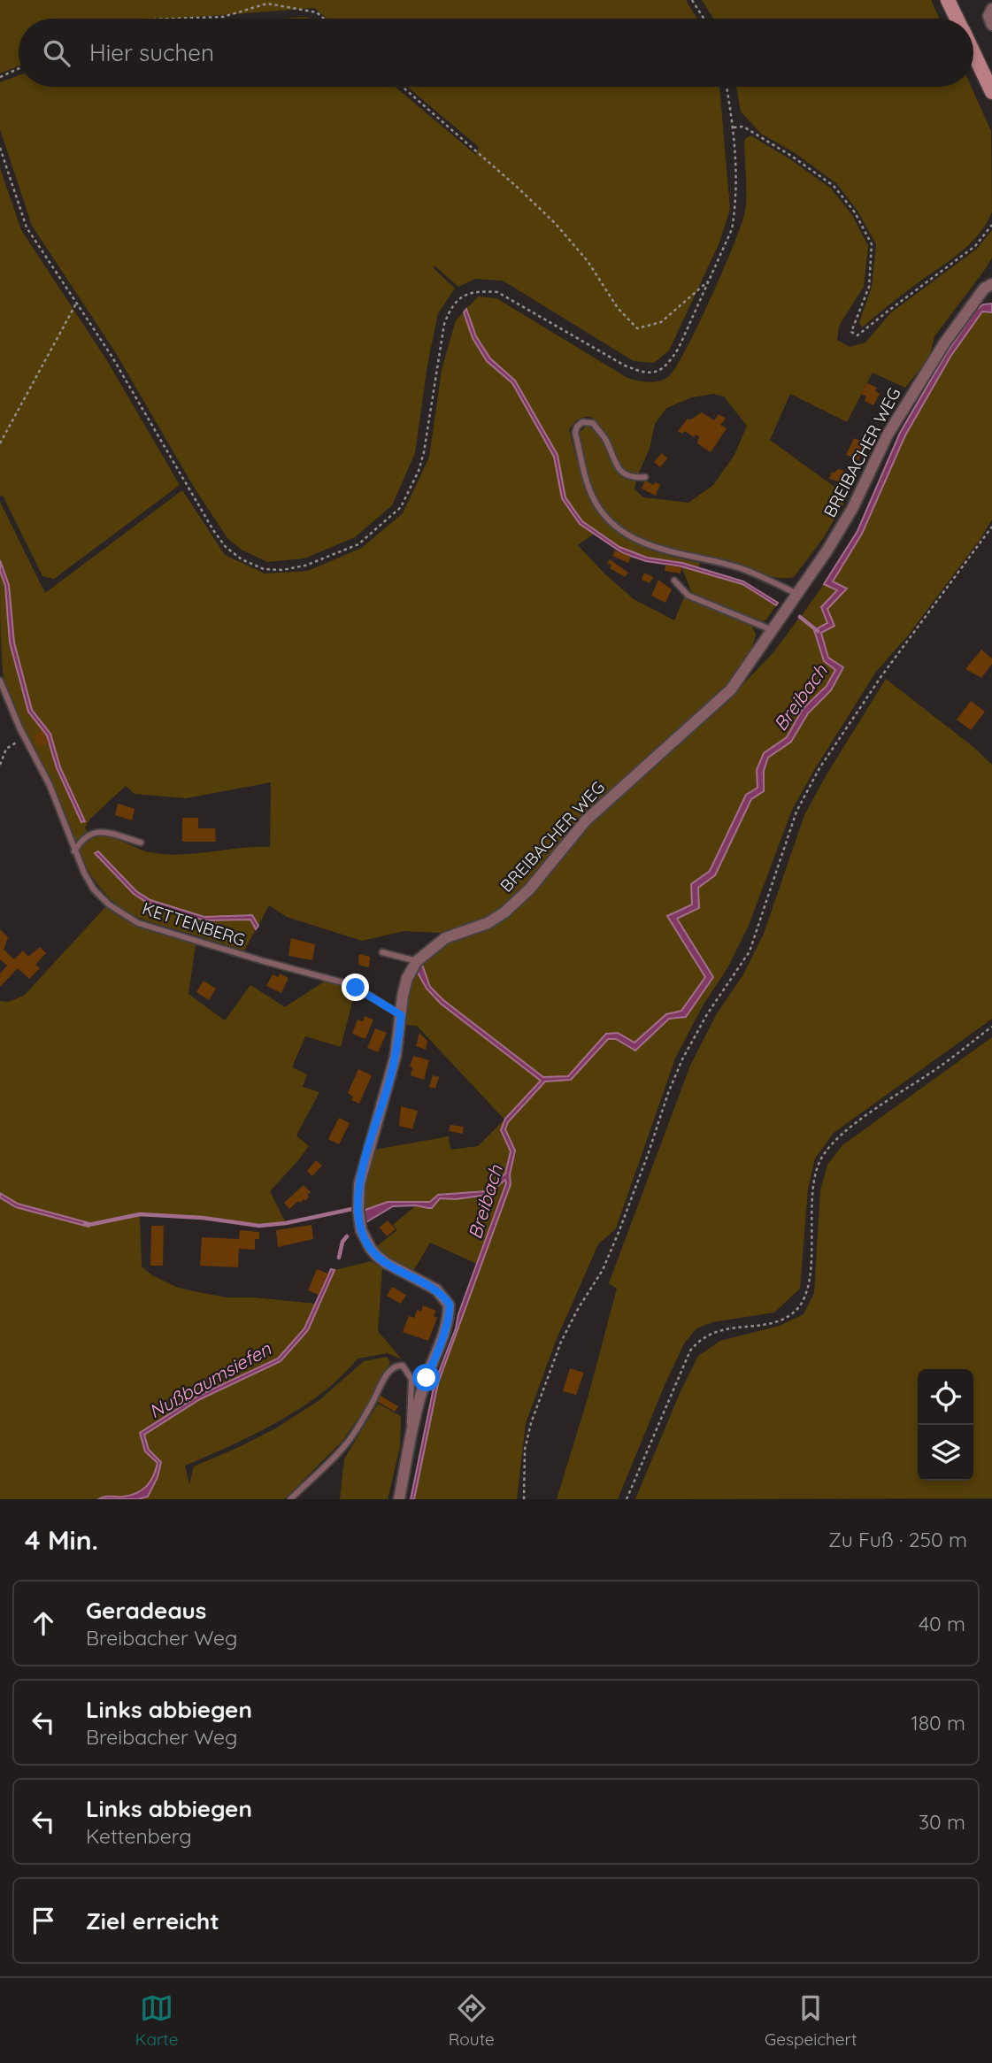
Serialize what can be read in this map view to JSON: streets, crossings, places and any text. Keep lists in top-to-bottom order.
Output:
{
  "streets": {
    "street": ["BREIBACHER WEG"],
    "lane": ["KETTENBERG"]
  },
  "crossings": [
    ["BREIBACHER WEG", "KETTENBERG"]
  ],
  "water": ["Breibach", "Nußbaumsiefen"],
  "page": {
    "search": "Hier suchen",
    "heading": ["4 Min.", "Zu Fuß · 250 m"],
    "list": [
      ["Geradeaus", "Breibacher Weg", "40 m"],
      ["Links abbiegen", "Breibacher Weg", "180 m"],
      ["Links abbiegen", "Kettenberg", "30 m"],
      "Ziel erreicht"
    ],
    "nav": ["Karte", "Route", "Gespeichert"]
  }
}
